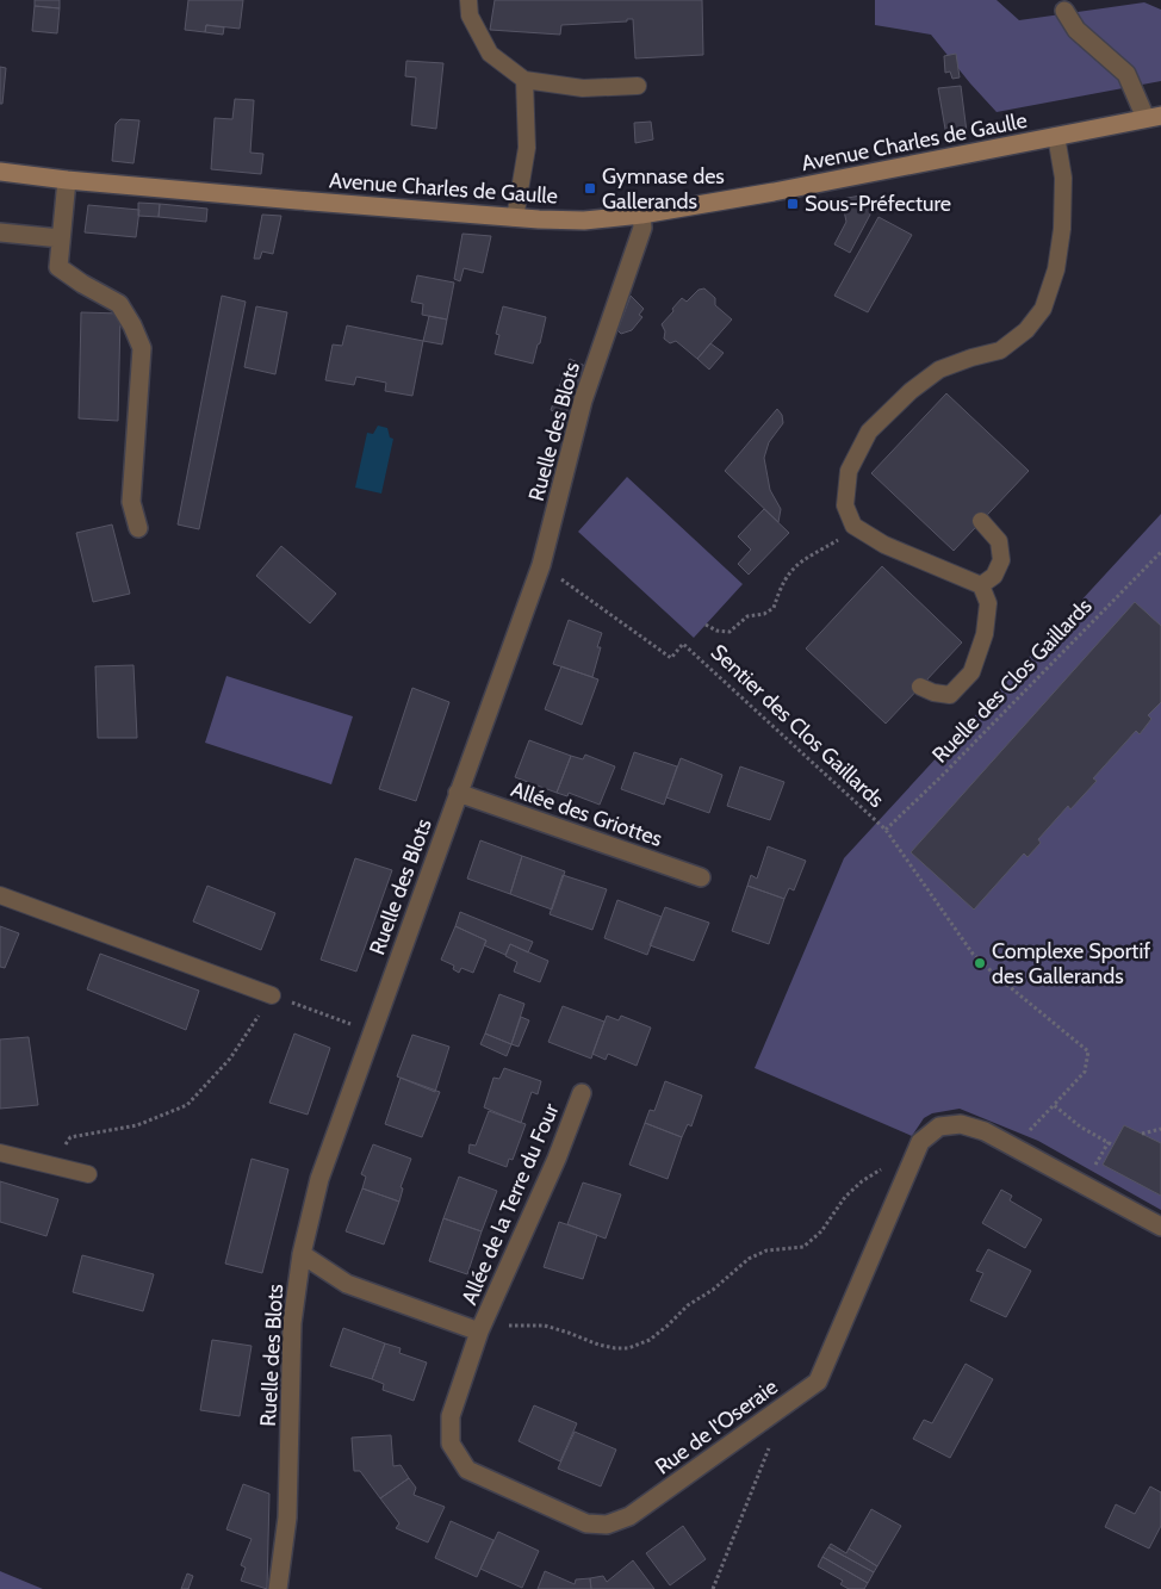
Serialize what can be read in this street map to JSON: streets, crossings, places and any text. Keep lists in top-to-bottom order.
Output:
{
  "streets": {
    "main road": ["Avenue Charles de Gaulle"],
    "street": [
      "Ruelle des Blots",
      "Allée des Griottes",
      "Allée de la Terre du Four",
      "Rue de l'Oseraie"
    ],
    "path": ["Ruelle des Clos Gaillards", "Sentier des Clos Gaillards"]
  },
  "crossings": [
    ["Avenue Charles de Gaulle", "Ruelle des Blots"],
    ["Ruelle des Blots", "Sentier des Clos Gaillards"],
    ["Ruelle des Blots", "Allée des Griottes"],
    ["Ruelle des Clos Gaillards", "Sentier des Clos Gaillards"],
    ["Allée de la Terre du Four", "Rue de l'Oseraie"]
  ],
  "places": {
    "transit": ["Gymnase des Gallerands", "Sous-Préfecture"],
    "other": ["Complexe Sportif des Gallerands"]
  }
}
